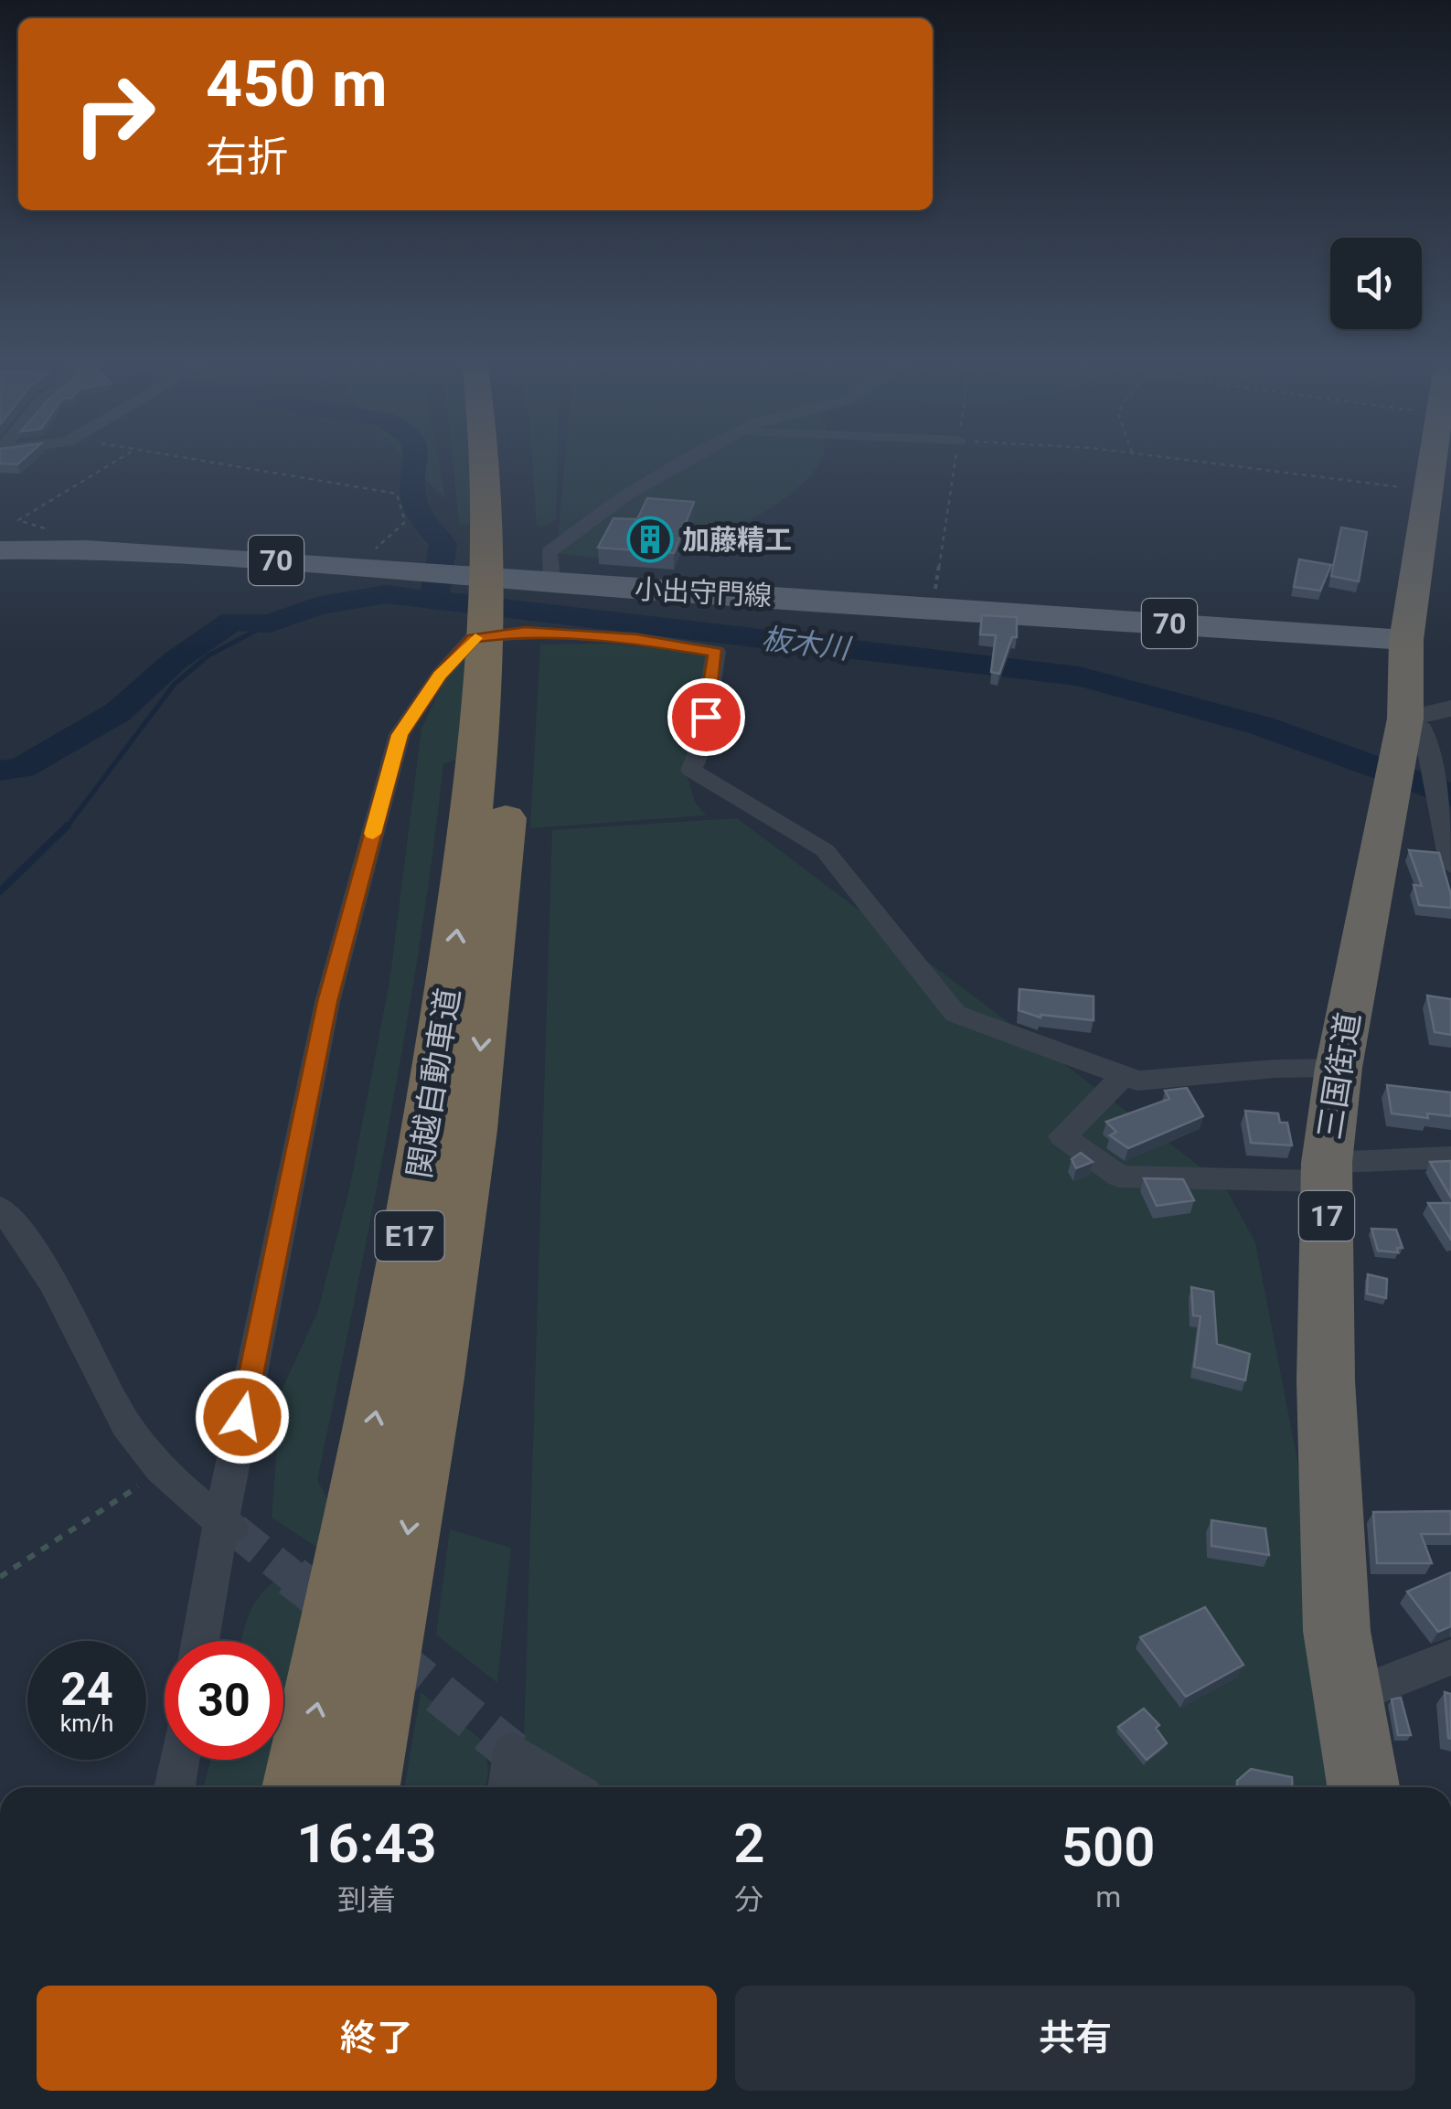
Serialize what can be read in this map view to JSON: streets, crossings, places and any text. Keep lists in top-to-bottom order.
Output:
{
  "streets": {
    "highway": [
      "三国街道",
      "関越自動車道",
      "17",
      "E17"
    ],
    "main road": ["70", "小出守門線"]
  },
  "crossings": [
    ["小出守門線", "三国街道"]
  ],
  "water": ["板木川"],
  "places": {
    "building": ["加藤精工"]
  },
  "page": {
    "turn": ["450 m", "右折"],
    "speed": "24 km/h",
    "limit": "30",
    "eta": [
      "16:43",
      "到着",
      "2",
      "分",
      "500",
      "m"
    ],
    "buttons": ["終了", "共有"]
  }
}
